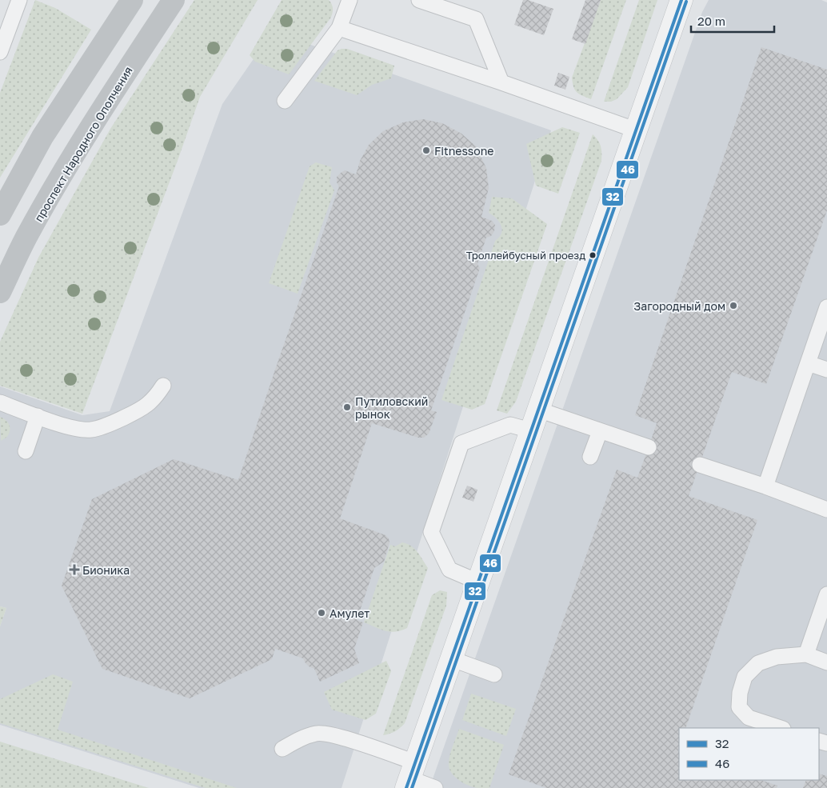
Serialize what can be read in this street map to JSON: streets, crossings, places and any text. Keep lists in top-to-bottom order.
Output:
{
  "streets": {
    "main road": ["проспект Народного Ополчения"]
  },
  "places": {
    "other": [
      "Fitnessone",
      "Троллейбусный проезд",
      "Загородный дом",
      "Путиловский рынок",
      "Амулет"
    ],
    "health": ["Бионика"]
  },
  "lines": ["transit line 32", "transit line 46"],
  "legend": ["32", "46"],
  "scale_bar": "20 m"
}
